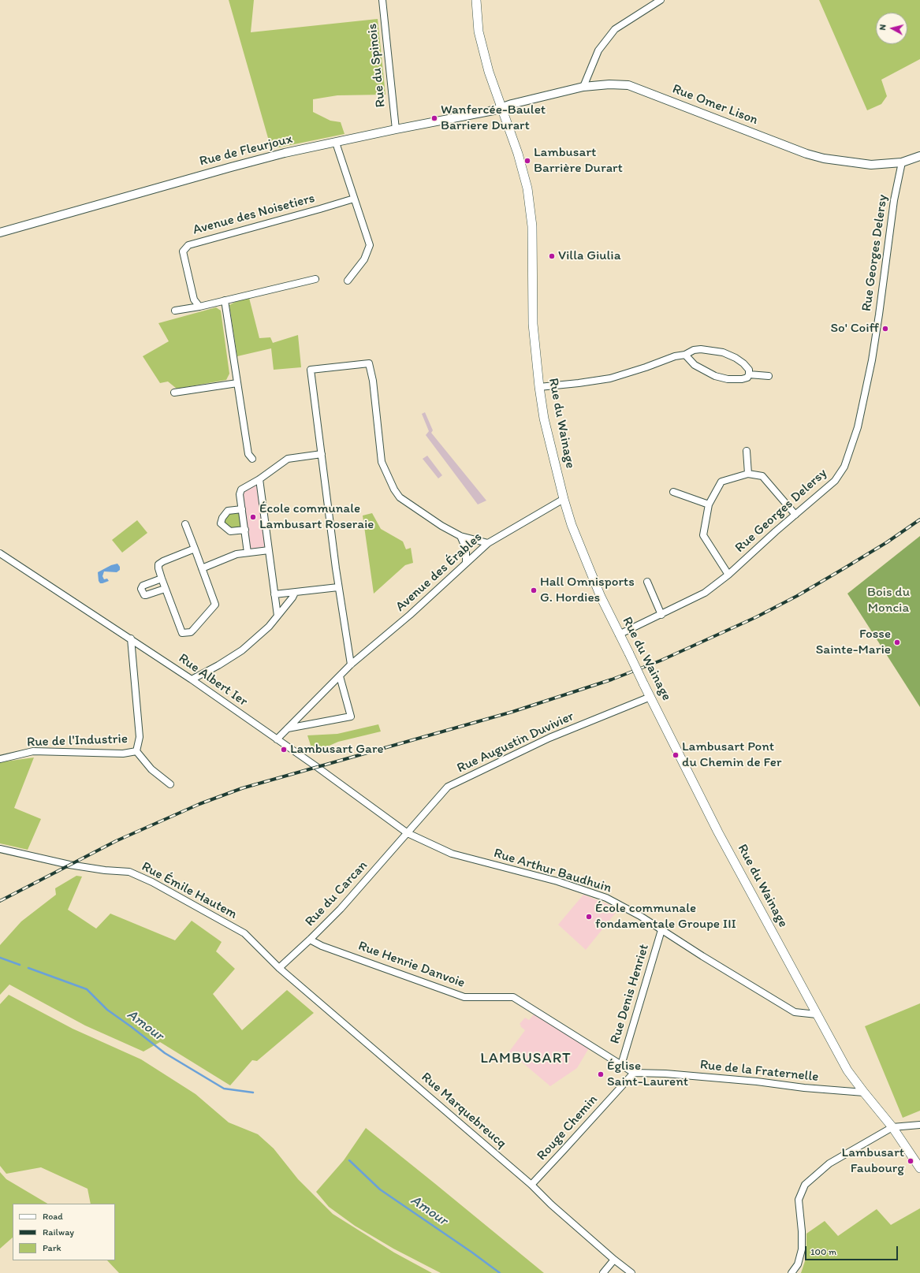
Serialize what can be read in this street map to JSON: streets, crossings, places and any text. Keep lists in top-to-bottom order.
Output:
{
  "streets": {
    "main road": ["Rue du Wainage"],
    "street": [
      "Rue du Spinois",
      "Rue Omer Lison",
      "Rue de Fleurjoux",
      "Avenue des Noisetiers",
      "Rue Georges Delersy",
      "Avenue des Érables",
      "Rue Albert Ier",
      "Rue de l'Industrie",
      "Rue Augustin Duvivier",
      "Rue Arthur Baudhuin",
      "Rue Émile Hautem",
      "Rue du Carcan",
      "Rue Henrie Danvoie",
      "Rue Denis Henriet",
      "Rue de la Fraternelle",
      "Rue Marquebreucq",
      "Rouge Chemin"
    ]
  },
  "crossings": [
    ["Rue du Spinois", "Rue de Fleurjoux"],
    ["Rue Omer Lison", "Rue de Fleurjoux"],
    ["Rue Omer Lison", "Rue Georges Delersy"],
    ["Rue Omer Lison", "Rue du Wainage"],
    ["Rue de Fleurjoux", "Rue du Wainage"],
    ["Rue Georges Delersy", "Rue du Wainage"],
    ["Rue du Wainage", "Avenue des Érables"],
    ["Rue du Wainage", "Rue Augustin Duvivier"],
    ["Rue du Wainage", "Rue Arthur Baudhuin"],
    ["Rue du Wainage", "Rue de la Fraternelle"],
    ["Avenue des Érables", "Rue Albert Ier"],
    ["Rue Albert Ier", "Rue de l'Industrie"],
    ["Rue Albert Ier", "Rue Augustin Duvivier"],
    ["Rue Albert Ier", "Rue Arthur Baudhuin"],
    ["Rue Albert Ier", "Rue du Carcan"],
    ["Rue Augustin Duvivier", "Rue Arthur Baudhuin"],
    ["Rue Augustin Duvivier", "Rue du Carcan"],
    ["Rue Arthur Baudhuin", "Rue du Carcan"],
    ["Rue Arthur Baudhuin", "Rue Denis Henriet"],
    ["Rue Émile Hautem", "Rue du Carcan"],
    ["Rue Émile Hautem", "Rue Marquebreucq"],
    ["Rue du Carcan", "Rue Henrie Danvoie"],
    ["Rue du Carcan", "Rue Marquebreucq"],
    ["Rue Henrie Danvoie", "Rue Denis Henriet"],
    ["Rue Henrie Danvoie", "Rue de la Fraternelle"],
    ["Rue Henrie Danvoie", "Rouge Chemin"],
    ["Rue de la Fraternelle", "Rouge Chemin"],
    ["Rue Marquebreucq", "Rouge Chemin"]
  ],
  "districts": ["LAMBUSART"],
  "water": ["Amour"],
  "parks": ["Bois du Moncia"],
  "places": [
    "Wanfercée-Baulet Barriere Durart",
    "Lambusart Barrière Durart",
    "Villa Giulia",
    "So' Coiff",
    "École communale Lambusart Roseraie",
    "Hall Omnisports G. Hordies",
    "Fosse Sainte-Marie",
    "Lambusart Gare",
    "Lambusart Pont du Chemin de Fer",
    "École communale fondamentale Groupe III",
    "Église Saint-Laurent",
    "Lambusart Faubourg"
  ],
  "legend": ["Road", "Railway", "Park"],
  "scale_bar": "100 m",
  "north": "left"
}
